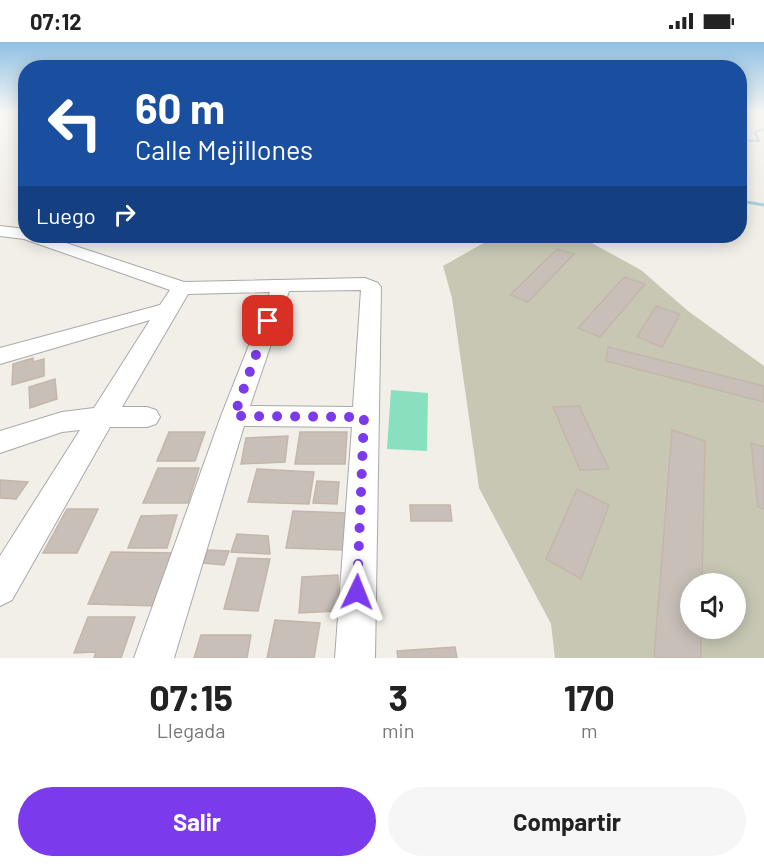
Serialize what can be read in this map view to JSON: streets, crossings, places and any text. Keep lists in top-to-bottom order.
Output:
{
  "page": {
    "status": "07:12",
    "turn": ["60 m", "Calle Mejillones"],
    "then": "Luego",
    "eta": [
      "07:15",
      "Llegada",
      "3",
      "min",
      "170",
      "m"
    ],
    "buttons": ["Salir", "Compartir"]
  }
}
